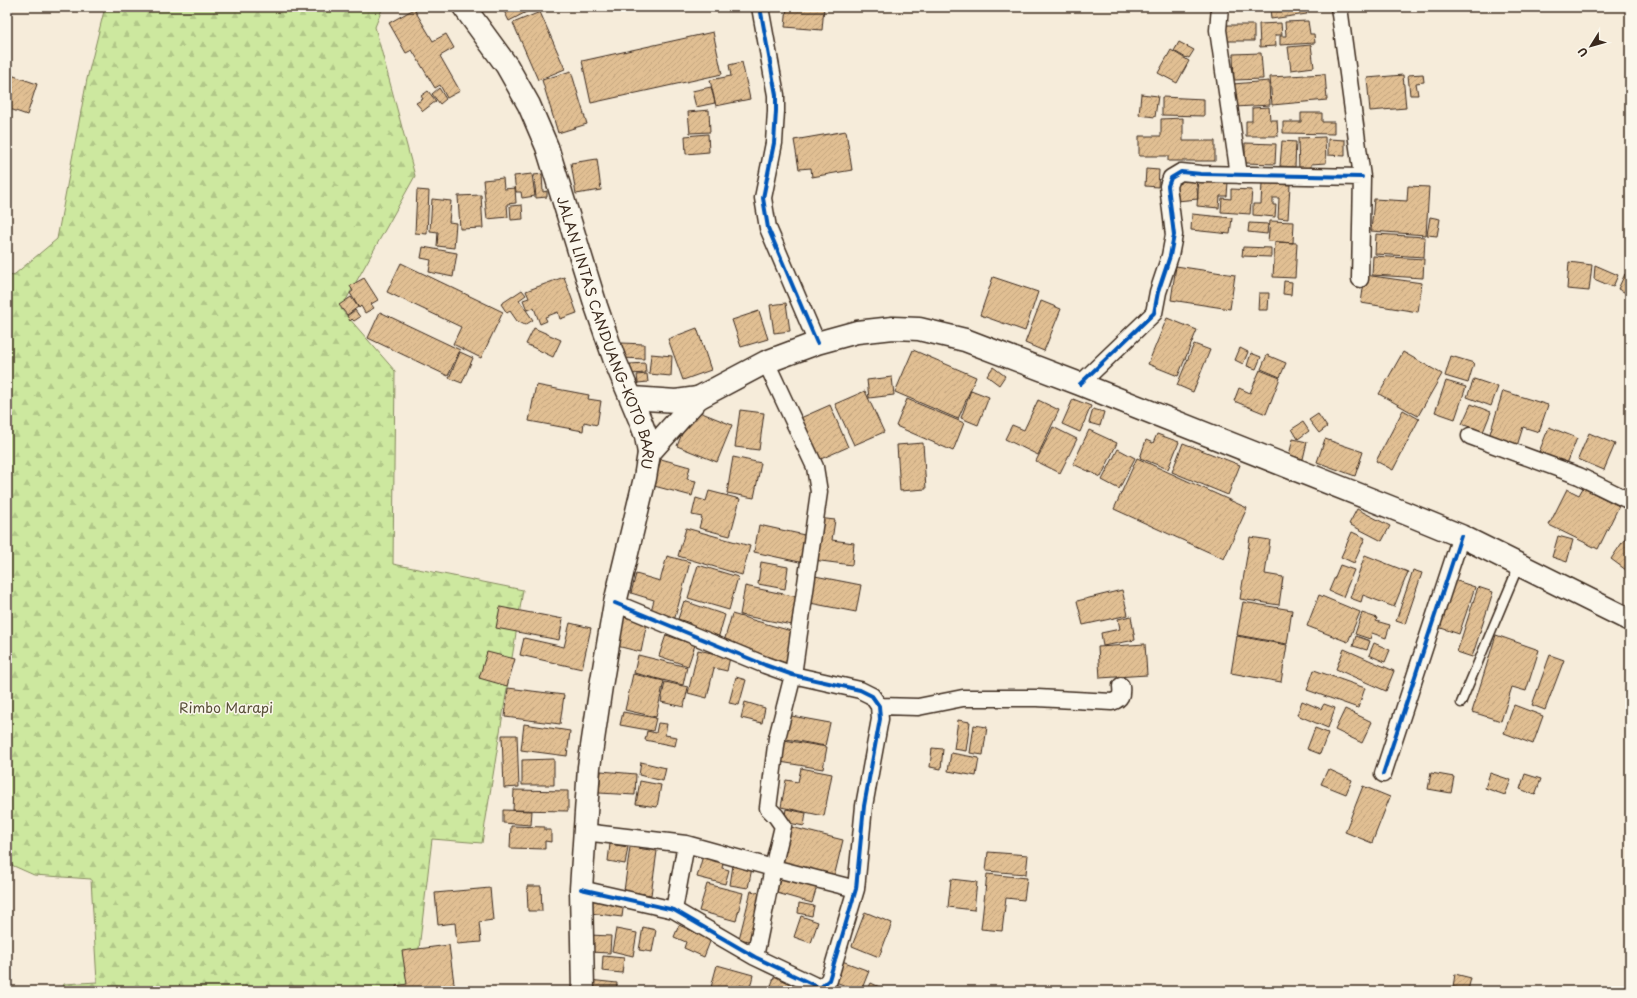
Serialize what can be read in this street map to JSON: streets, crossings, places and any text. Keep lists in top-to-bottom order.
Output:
{
  "streets": {
    "main road": ["JALAN LINTAS CANDUANG-KOTO BARU"]
  },
  "parks": ["Rimbo Marapi"],
  "north": "bottom left"
}
